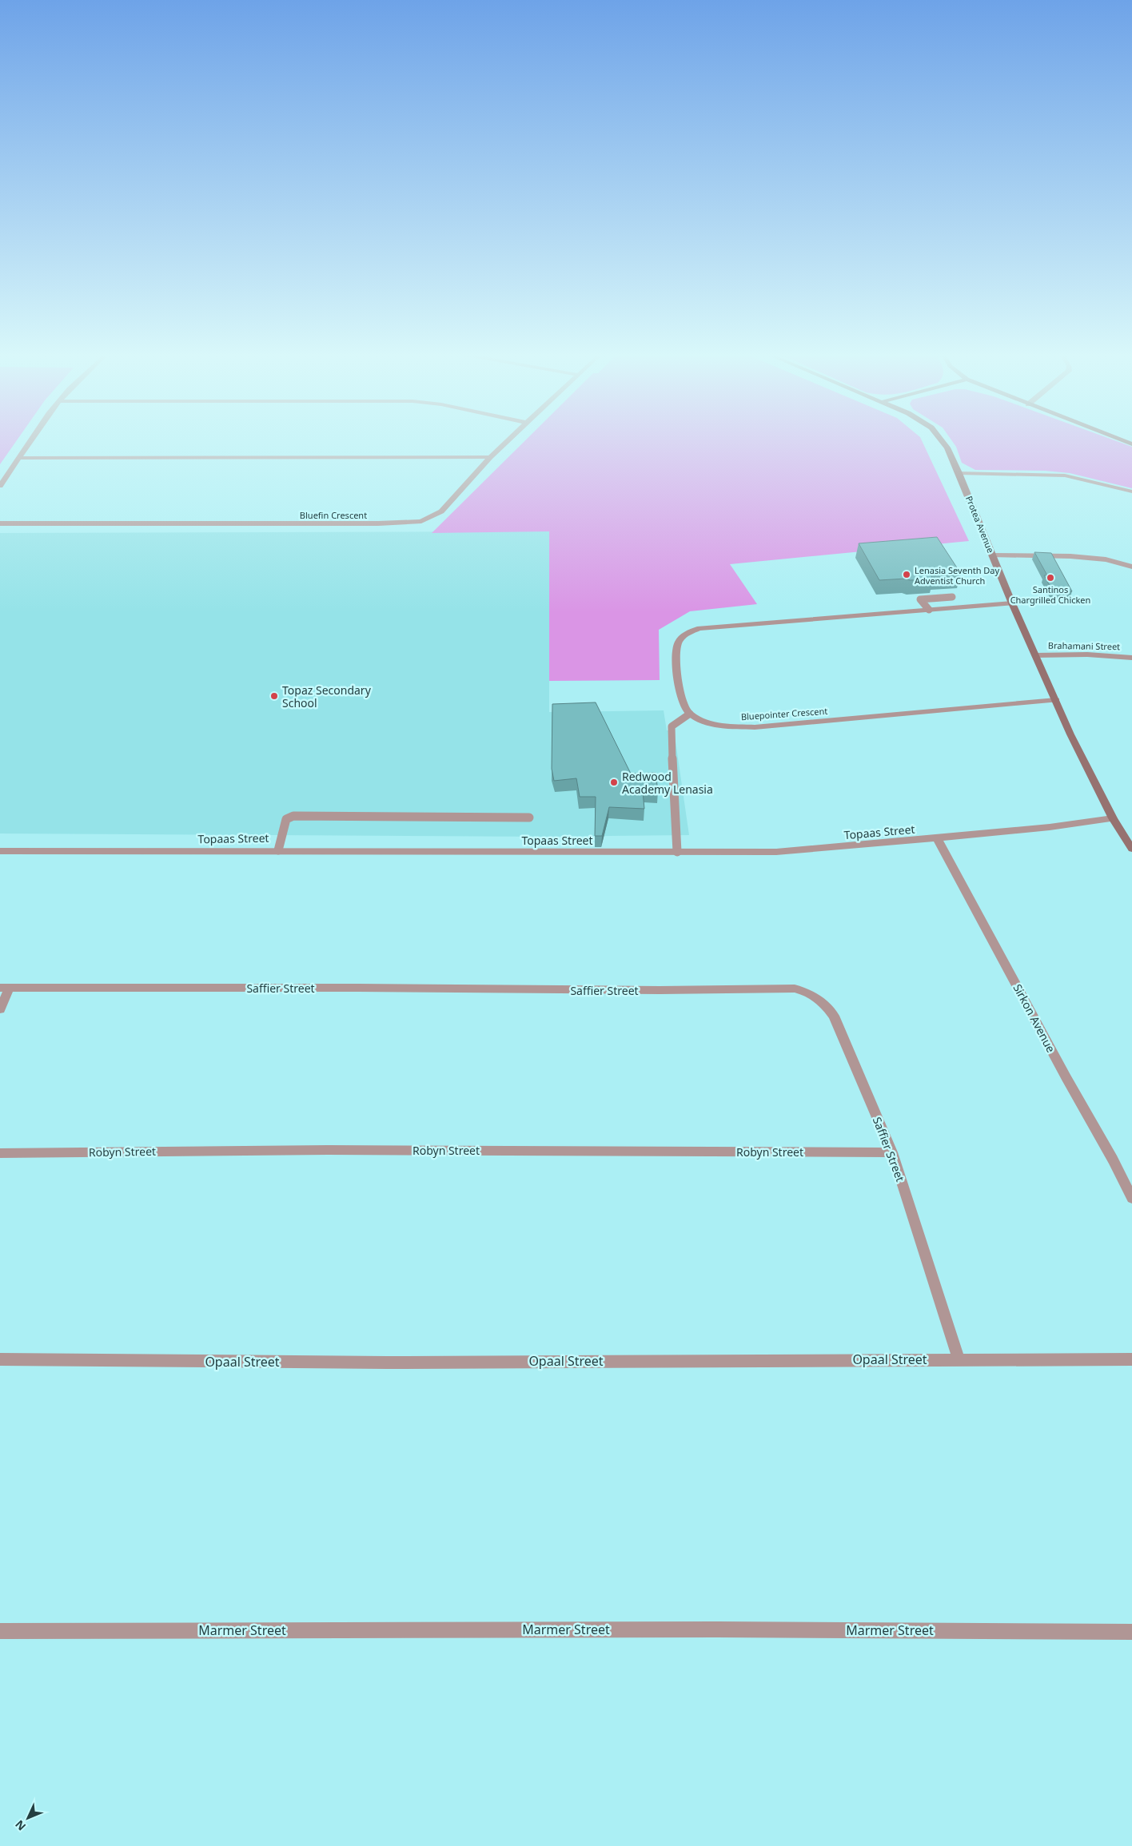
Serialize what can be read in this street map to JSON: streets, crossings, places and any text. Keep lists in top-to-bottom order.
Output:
{
  "streets": {
    "street": [
      "Bluefin Crescent",
      "Protea Avenue",
      "Brahamani Street",
      "Bluepointer Crescent",
      "Topaas Street",
      "Saffier Street",
      "Sirkon Avenue",
      "Robyn Street",
      "Opaal Street",
      "Marmer Street"
    ]
  },
  "crossings": [
    ["Protea Avenue", "Brahamani Street"],
    ["Protea Avenue", "Bluepointer Crescent"],
    ["Protea Avenue", "Topaas Street"],
    ["Topaas Street", "Sirkon Avenue"],
    ["Saffier Street", "Robyn Street"],
    ["Saffier Street", "Opaal Street"]
  ],
  "places": [
    "Lenasia Seventh Day Adventist Church",
    "Santinos Chargrilled Chicken",
    "Topaz Secondary School",
    "Redwood Academy Lenasia"
  ],
  "north": "bottom left"
}
